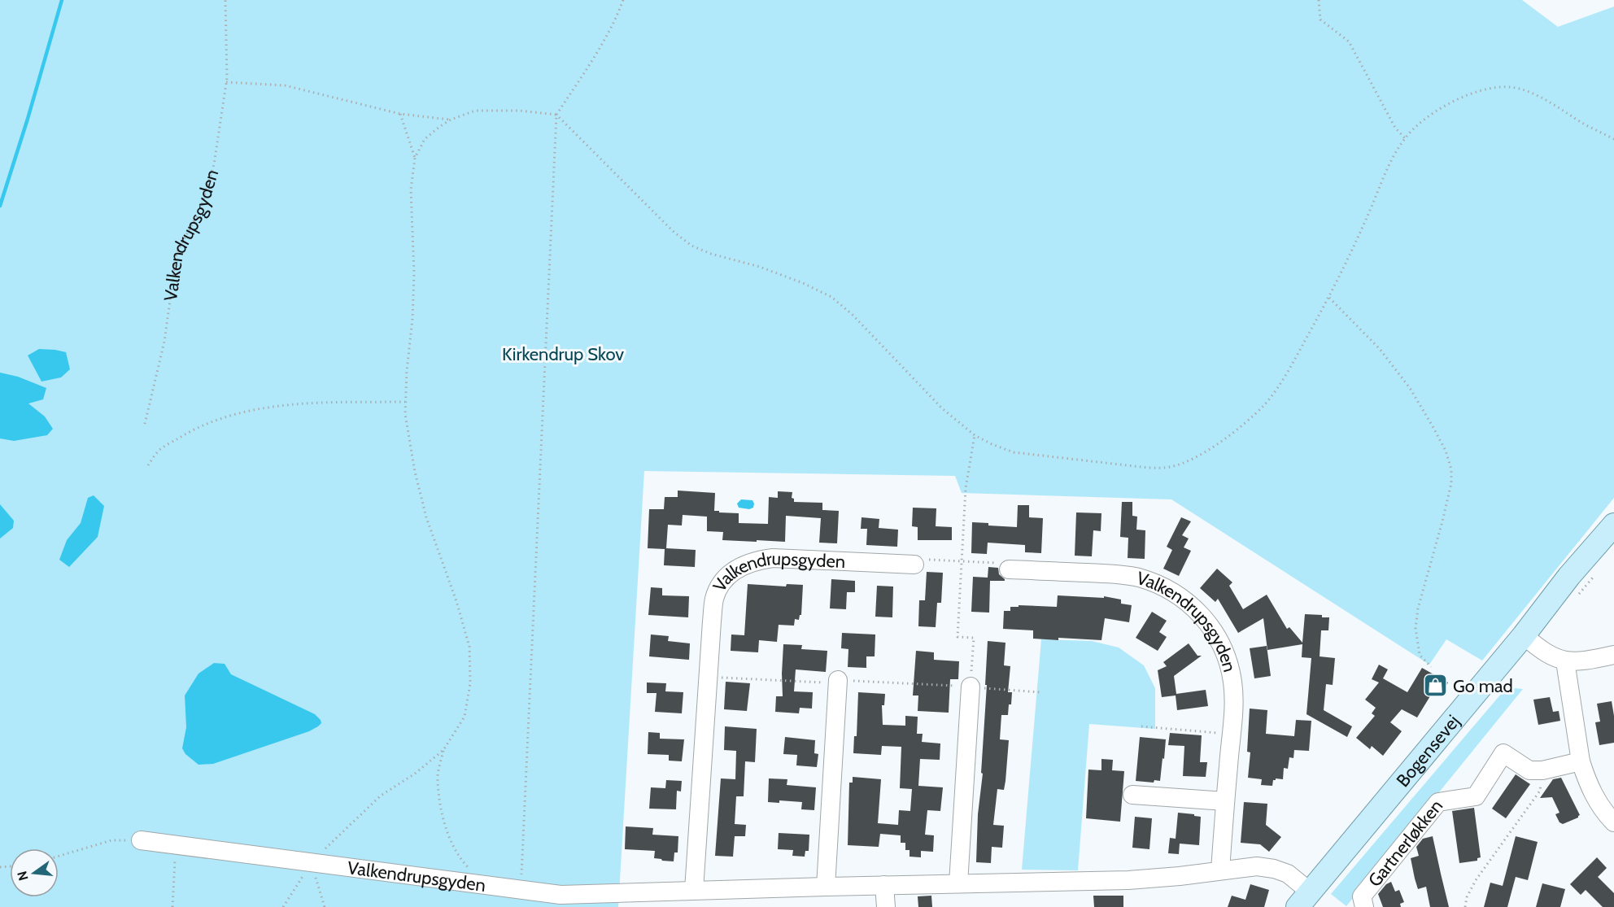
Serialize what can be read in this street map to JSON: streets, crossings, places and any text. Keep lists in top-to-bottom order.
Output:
{
  "streets": {
    "main road": ["Bogensevej"],
    "street": ["Valkendrupsgyden", "Gartnerløkken"]
  },
  "crossings": [
    ["Valkendrupsgyden", "Bogensevej"]
  ],
  "parks": ["Kirkendrup Skov"],
  "places": {
    "shop": ["Go mad"]
  },
  "north": "left"
}
